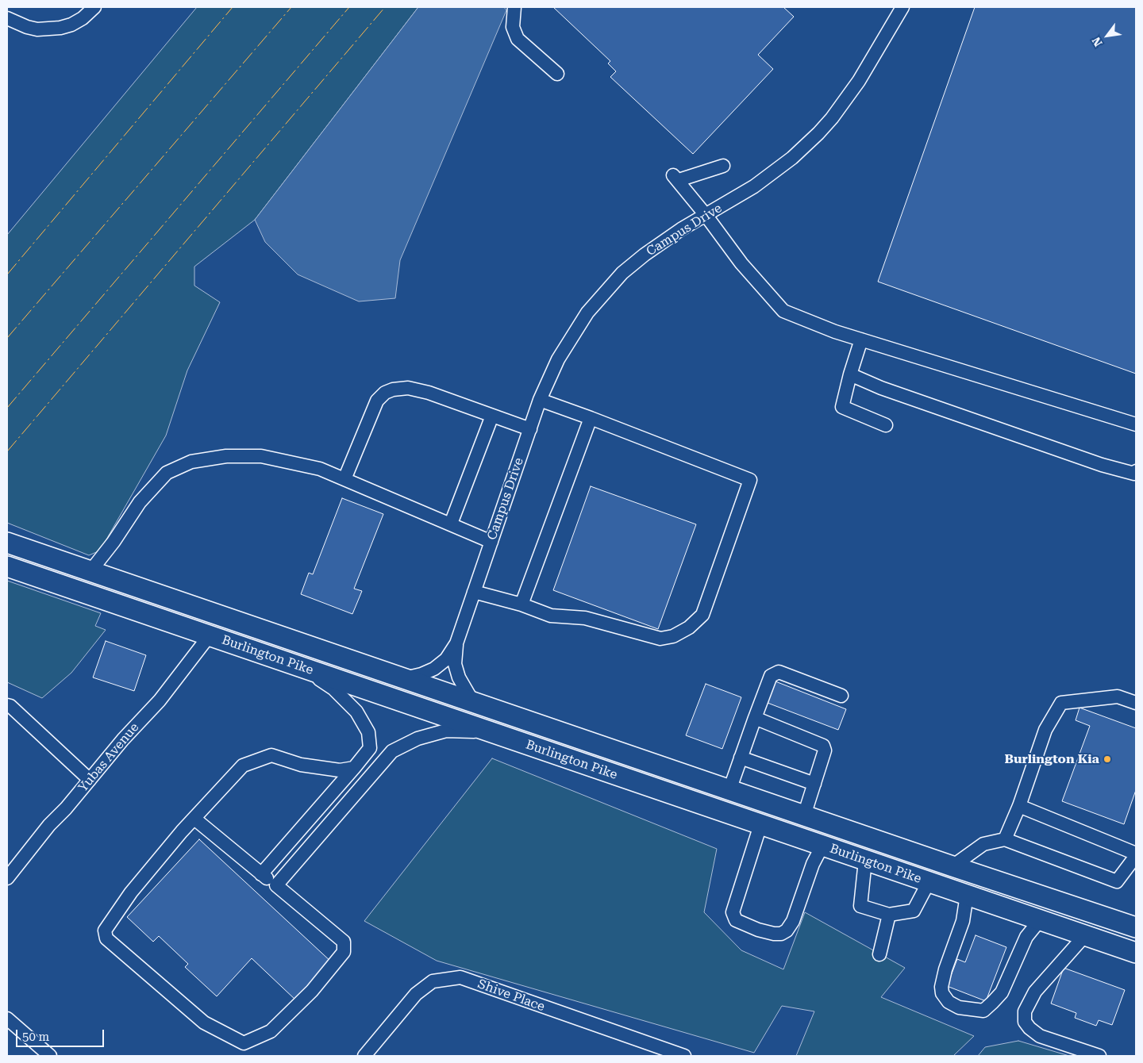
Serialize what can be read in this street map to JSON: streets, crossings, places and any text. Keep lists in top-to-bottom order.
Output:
{
  "streets": {
    "highway": ["Burlington Pike"],
    "street": ["Campus Drive", "Yubas Avenue", "Shive Place"]
  },
  "crossings": [
    ["Campus Drive", "Burlington Pike"],
    ["Burlington Pike", "Yubas Avenue"]
  ],
  "places": ["Burlington Kia"],
  "scale_bar": "50 m",
  "north": "bottom left"
}
